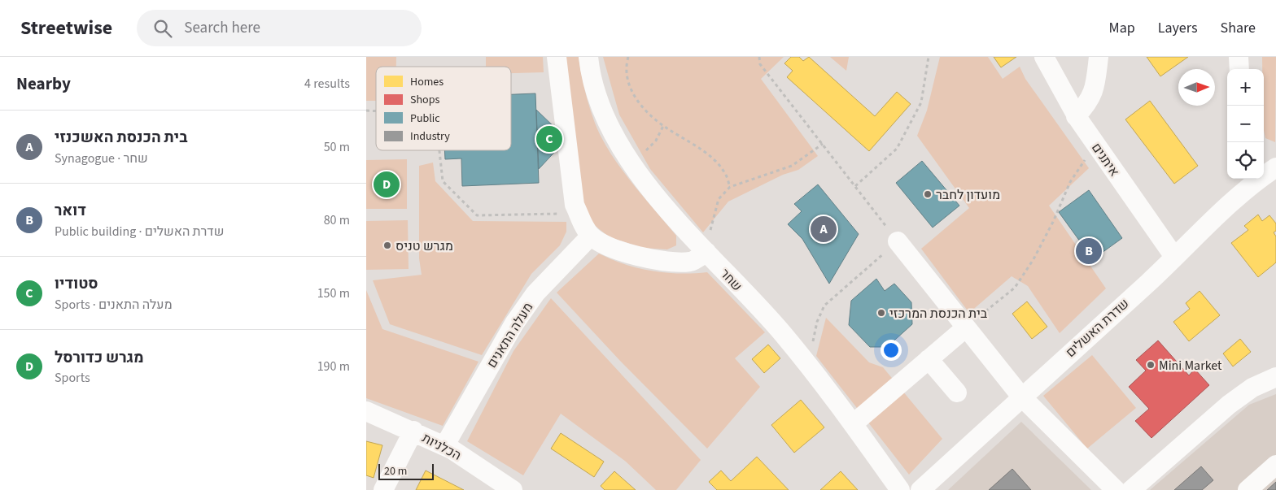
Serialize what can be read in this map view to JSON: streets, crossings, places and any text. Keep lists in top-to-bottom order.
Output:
{
  "streets": {
    "street": [
      "איתנים",
      "שחר",
      "שדרת האשלים",
      "מעלה התאנים",
      "הכלניות"
    ]
  },
  "crossings": [
    ["איתנים", "שדרת האשלים"],
    ["מעלה התאנים", "הכלניות"]
  ],
  "places": [
    "מועדון לחבר",
    "מגרש טניס",
    "בית הכנסת המרכזי",
    "Mini Market"
  ],
  "legend": [
    "Homes",
    "Shops",
    "Public",
    "Industry"
  ],
  "scale_bar": "20 m",
  "north": "right",
  "page": {
    "header": "Streetwise",
    "search": "Search here",
    "nav": ["Map", "Layers", "Share"],
    "heading": ["Nearby", "4 results"],
    "map_buttons": ["+", "−"],
    "list": [
      {
        "mark": "A",
        "name": "בית הכנסת האשכנזי",
        "note": "Synagogue · שחר",
        "value": "50 m"
      },
      {
        "mark": "B",
        "name": "דואר",
        "note": "Public building · שדרת האשלים",
        "value": "80 m"
      },
      {
        "mark": "C",
        "name": "סטודיו",
        "note": "Sports · מעלה התאנים",
        "value": "150 m"
      },
      {
        "mark": "D",
        "name": "מגרש כדורסל",
        "note": "Sports",
        "value": "190 m"
      }
    ],
    "pins": [
      "C",
      "D",
      "A",
      "B"
    ],
    "scale": "20 m"
  }
}
